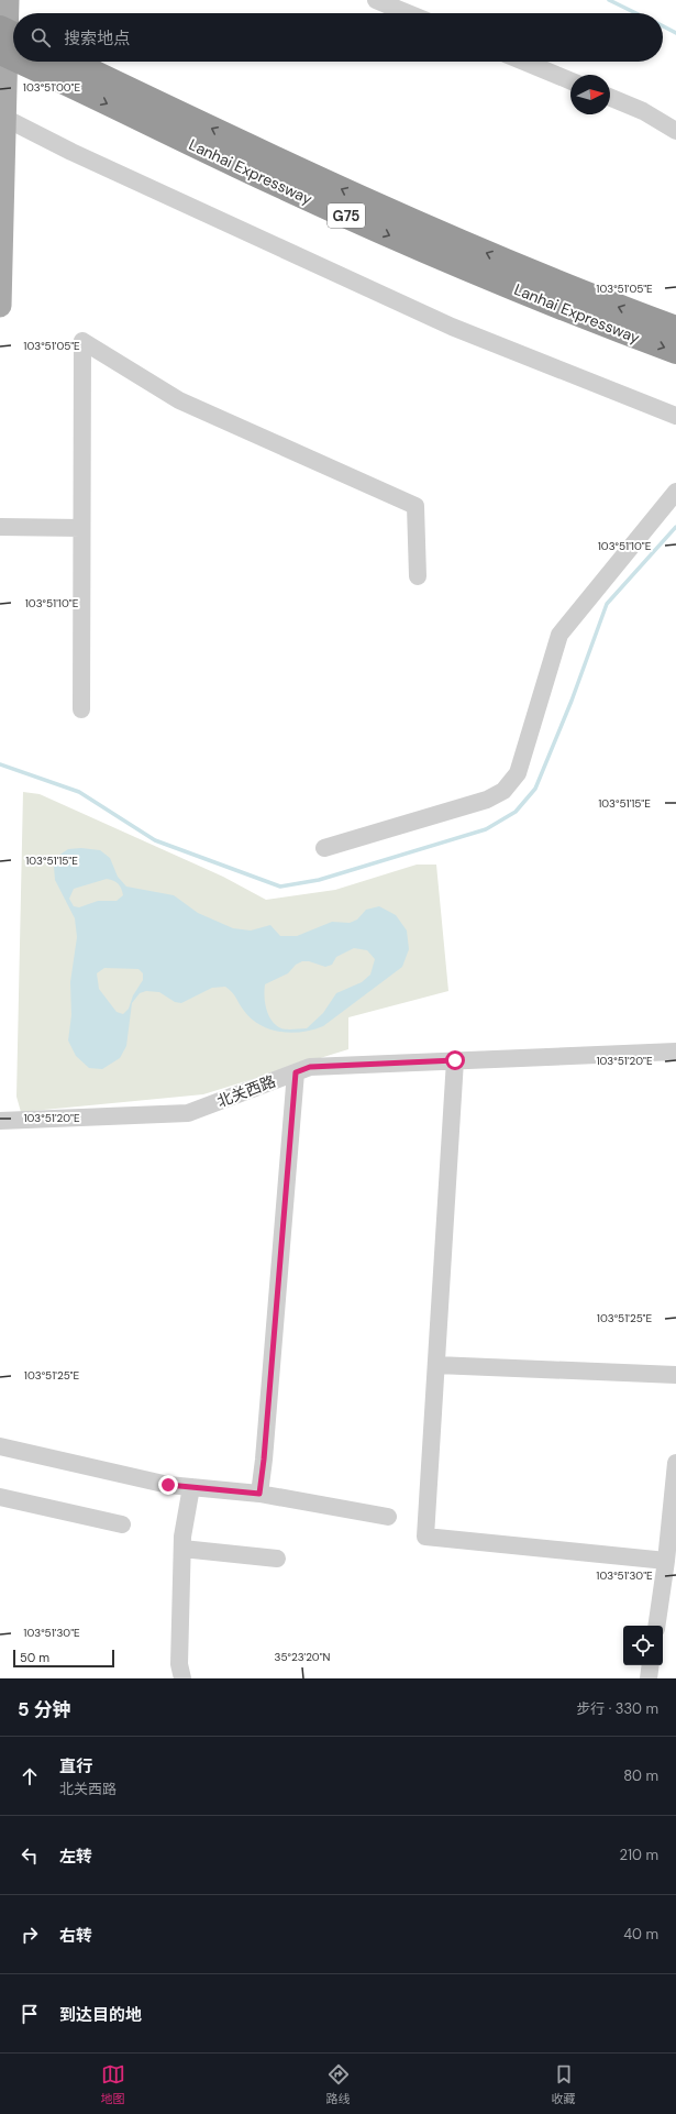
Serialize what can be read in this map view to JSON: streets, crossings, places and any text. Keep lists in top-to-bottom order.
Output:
{
  "streets": {
    "highway": ["Lanhai Expressway", "G75"],
    "street": ["北关西路"]
  },
  "scale_bar": "50 m",
  "north": "right",
  "page": {
    "search": "搜索地点",
    "scale": "50 m",
    "heading": ["5 分钟", "步行 · 330 m"],
    "list": [
      ["直行", "北关西路", "80 m"],
      ["左转", "210 m"],
      ["右转", "40 m"],
      "到达目的地"
    ],
    "nav": ["地图", "路线", "收藏"]
  },
  "coordinates": [
    "103°51'00\"E",
    "103°51'05\"E",
    "103°51'10\"E",
    "103°51'15\"E",
    "103°51'20\"E",
    "103°51'25\"E",
    "103°51'30\"E",
    "35°23'20\"N"
  ]
}
